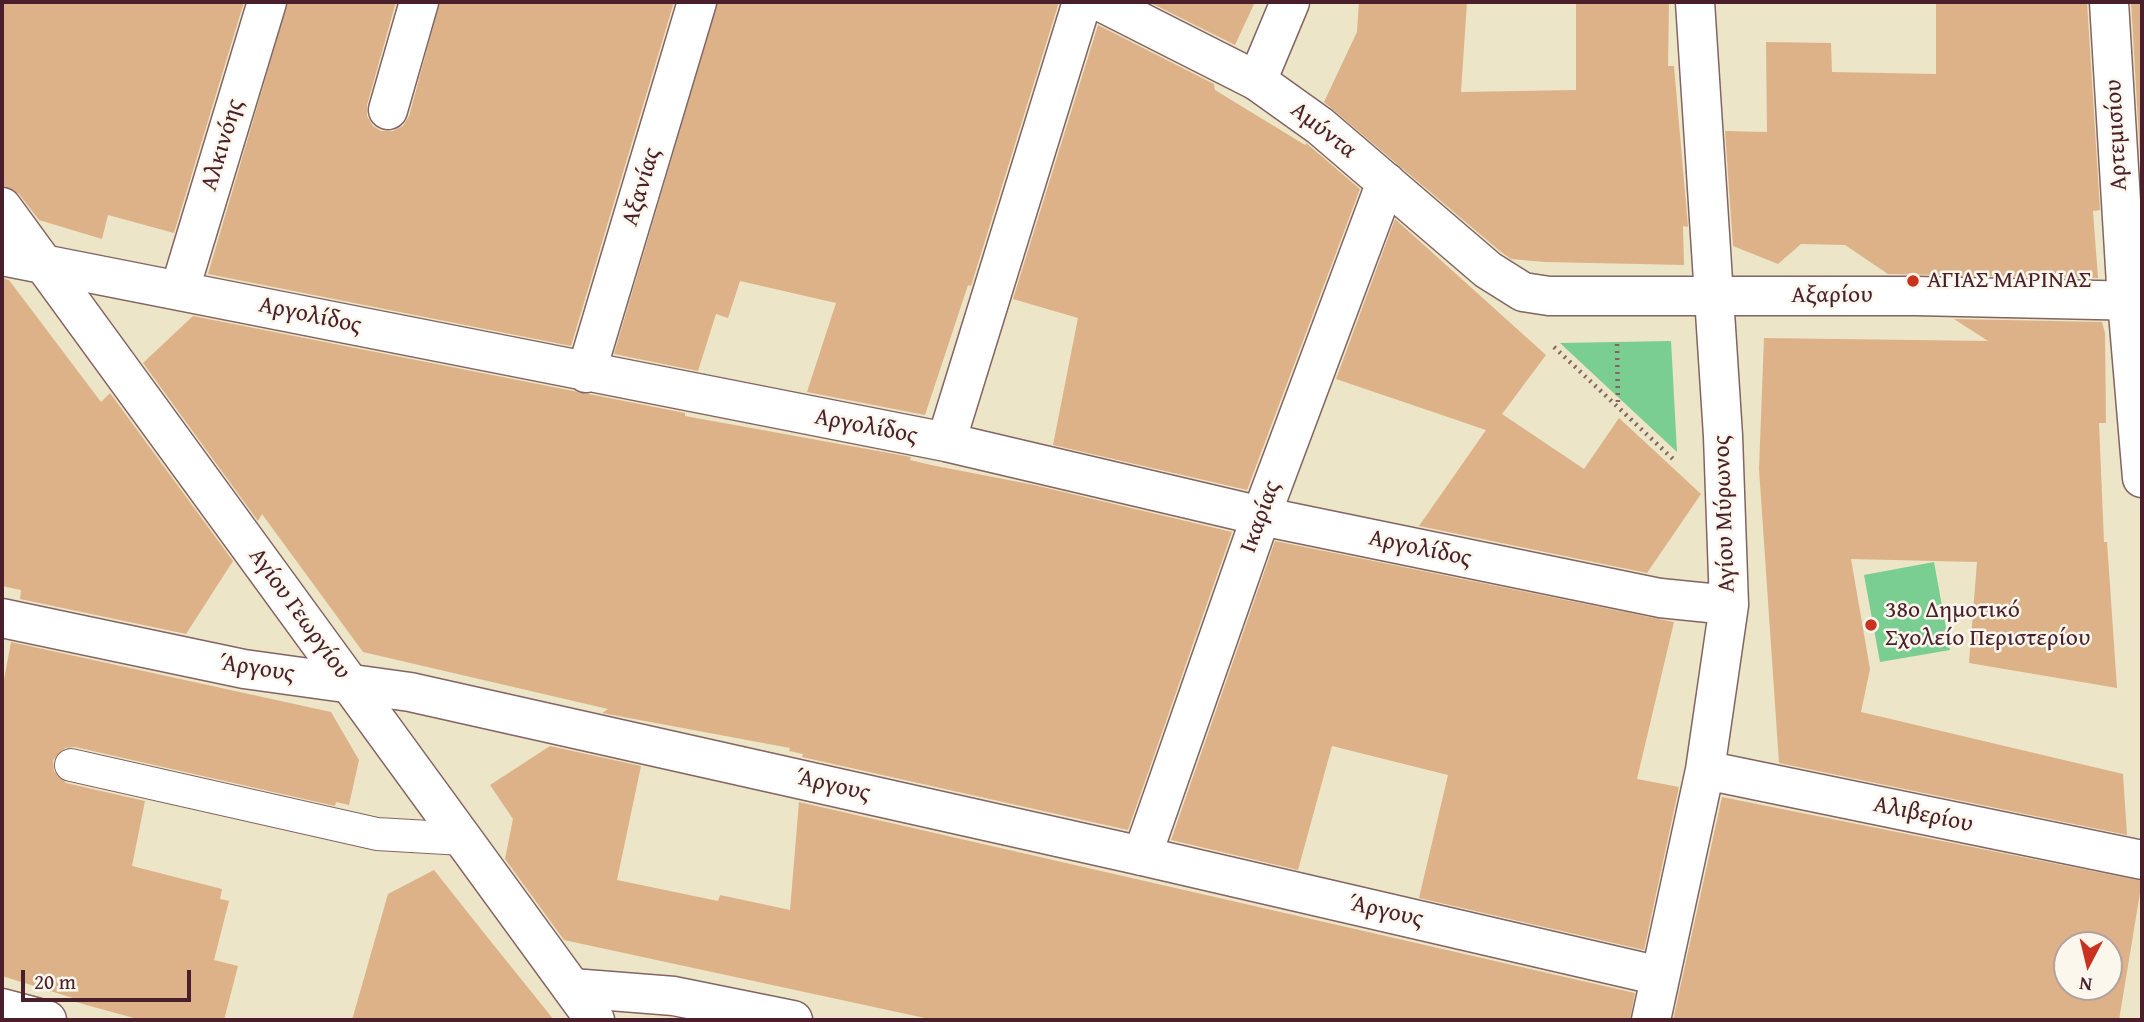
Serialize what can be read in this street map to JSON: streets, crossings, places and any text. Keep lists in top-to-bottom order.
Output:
{
  "streets": {
    "street": [
      "Αμύντα",
      "Αρτεμισίου",
      "Αλκινόης",
      "Αξανίας",
      "Αξαρίου",
      "Αργολίδος",
      "Αγίου Μύρωνος",
      "Ικαρίας",
      "Αγίου Γεωργίου",
      "Άργους",
      "Αλιβερίου"
    ]
  },
  "crossings": [
    ["Αμύντα", "Αξαρίου"],
    ["Αμύντα", "Ικαρίας"],
    ["Αρτεμισίου", "Αξαρίου"],
    ["Αλκινόης", "Αργολίδος"],
    ["Αξανίας", "Αργολίδος"],
    ["Αξαρίου", "Αγίου Μύρωνος"],
    ["Αργολίδος", "Αγίου Μύρωνος"],
    ["Αργολίδος", "Ικαρίας"],
    ["Αργολίδος", "Αγίου Γεωργίου"],
    ["Αγίου Μύρωνος", "Άργους"],
    ["Αγίου Μύρωνος", "Αλιβερίου"],
    ["Ικαρίας", "Άργους"],
    ["Αγίου Γεωργίου", "Άργους"]
  ],
  "places": ["ΑΓΙΑΣ ΜΑΡΙΝΑΣ", "38ο Δημοτικό Σχολείο Περιστερίου"],
  "scale_bar": "20 m",
  "north": "bottom"
}
